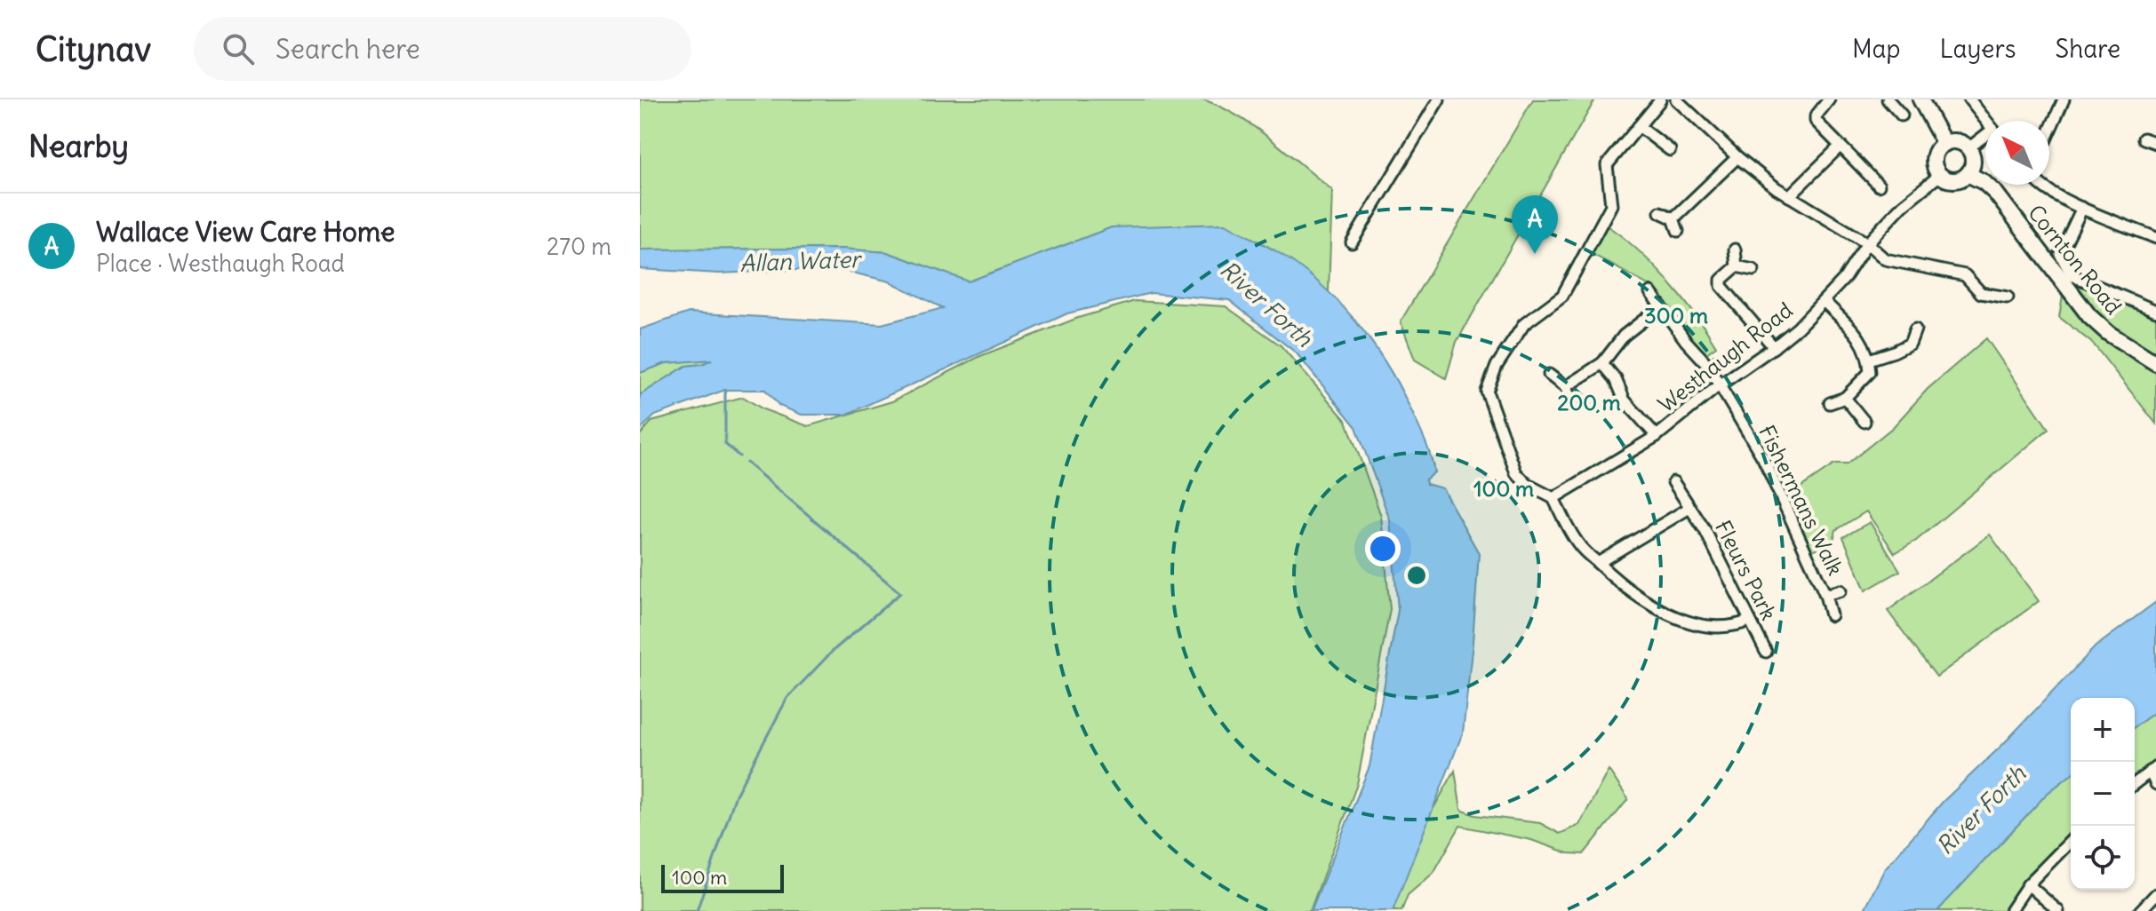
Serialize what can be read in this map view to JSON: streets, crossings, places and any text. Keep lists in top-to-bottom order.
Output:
{
  "streets": {
    "main road": ["Cornton Road"],
    "street": ["Westhaugh Road", "Fishermans Walk", "Fleurs Park"]
  },
  "crossings": [
    ["Cornton Road", "Westhaugh Road"],
    ["Westhaugh Road", "Fishermans Walk"]
  ],
  "water": ["Allan Water", "River Forth"],
  "scale_bar": "100 m",
  "north": "top left",
  "page": {
    "header": "Citynav",
    "search": "Search here",
    "nav": ["Map", "Layers", "Share"],
    "heading": "Nearby",
    "list": [
      {
        "mark": "A",
        "name": "Wallace View Care Home",
        "note": "Place · Westhaugh Road",
        "value": "270 m"
      }
    ],
    "pins": "A",
    "map_buttons": ["+", "−"],
    "scale": "100 m"
  },
  "rings": ["300 m", "200 m", "100 m"]
}
